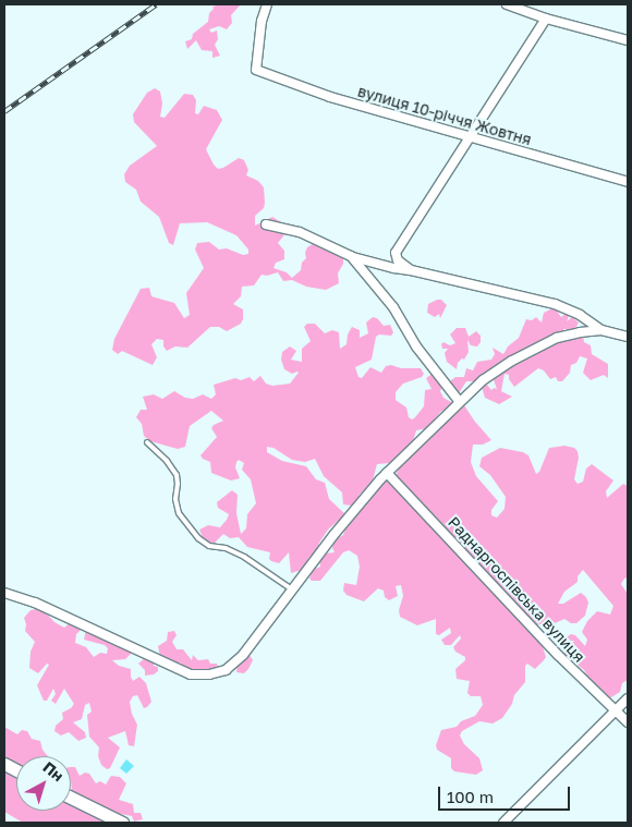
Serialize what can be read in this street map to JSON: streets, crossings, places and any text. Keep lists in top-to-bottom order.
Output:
{
  "streets": {
    "street": ["вулиця 10-річчя Жовтня", "Раднаргоспівська вулиця"]
  },
  "scale_bar": "100 m",
  "north": "top right"
}
